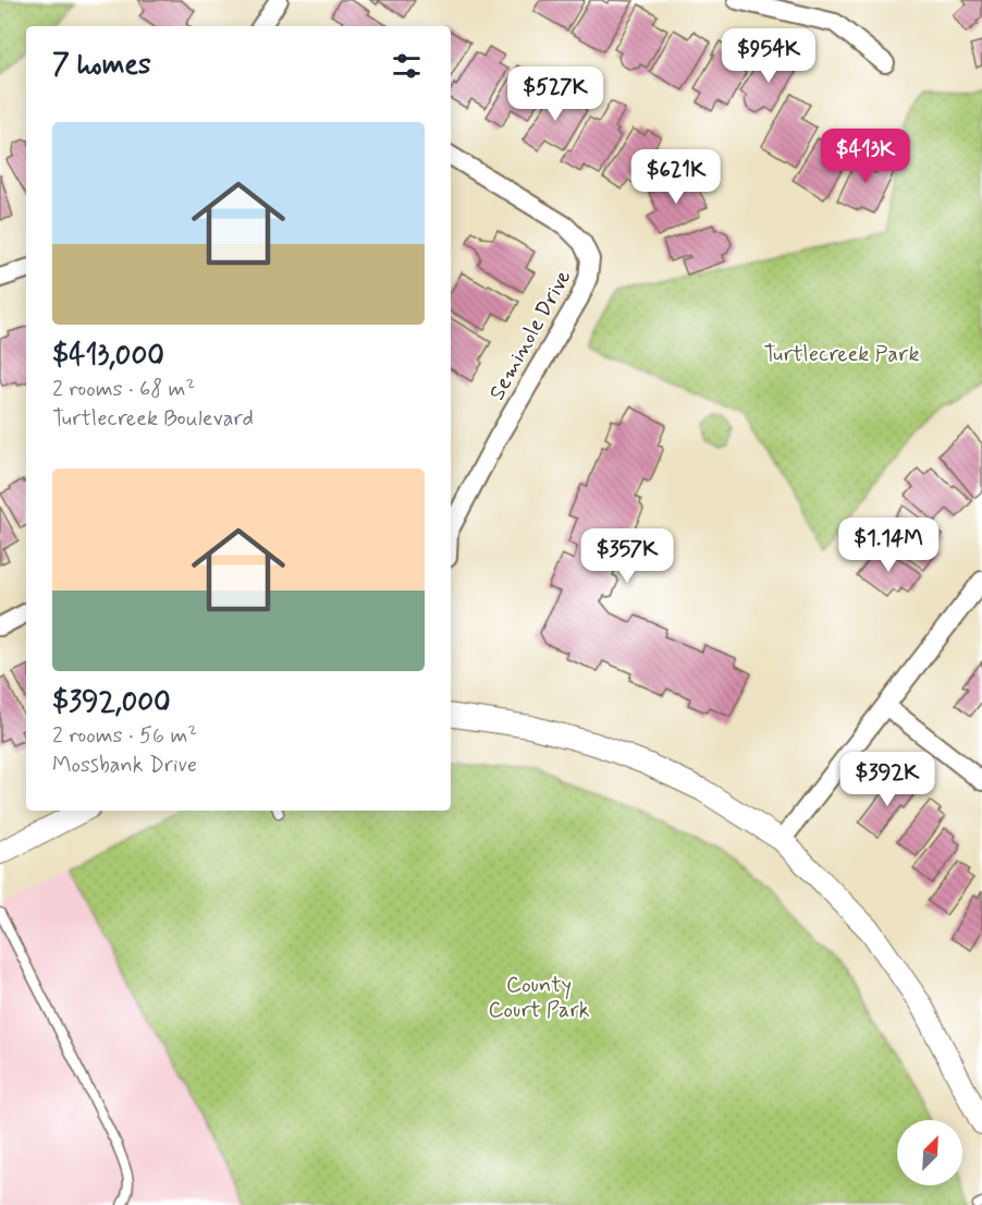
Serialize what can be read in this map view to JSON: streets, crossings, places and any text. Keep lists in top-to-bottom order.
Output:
{
  "streets": {
    "street": ["Seminole Drive"]
  },
  "parks": ["Turtlecreek Park", "County Court Park"],
  "north": "top right",
  "page": {
    "heading": "7 homes",
    "price": [
      "$954K",
      "$527K",
      "$413K",
      "$621K",
      "$1.14M",
      "$357K",
      "$392K"
    ],
    "list": [
      {
        "name": "$413,000",
        "note": "2 rooms · 68 m² · Turtlecreek Boulevard"
      },
      {
        "name": "$392,000",
        "note": "2 rooms · 56 m² · Mossbank Drive"
      }
    ]
  }
}
